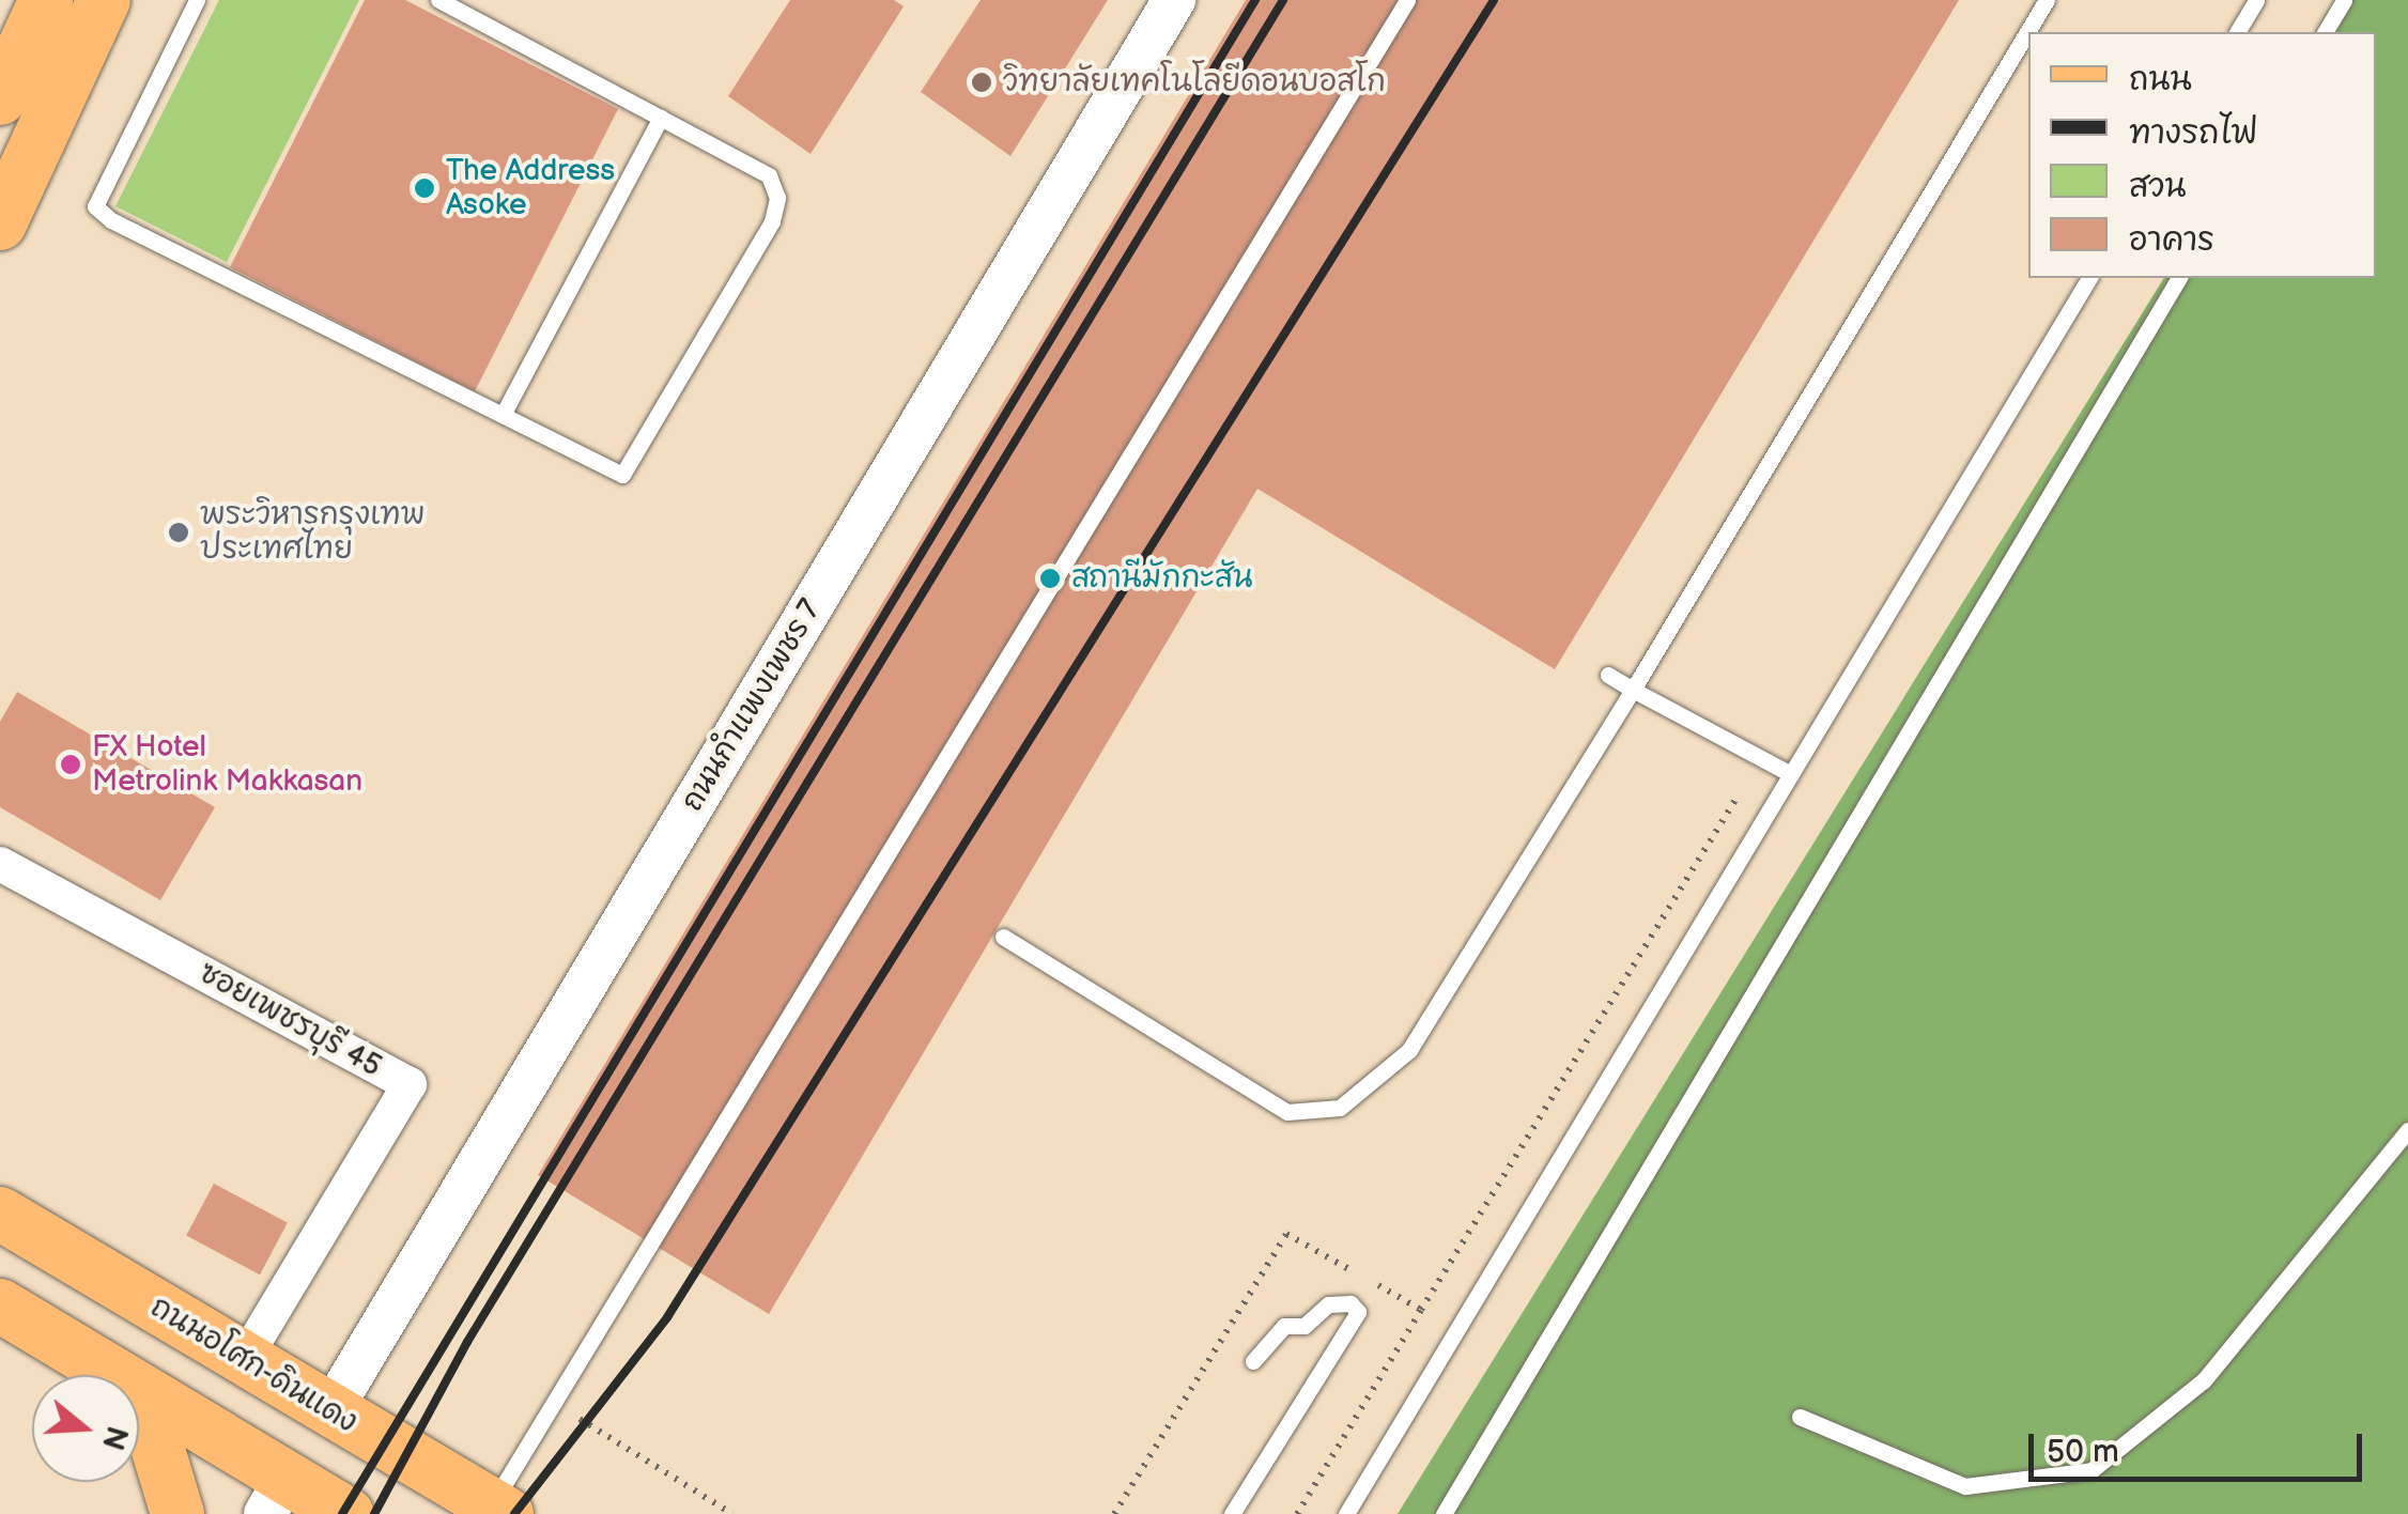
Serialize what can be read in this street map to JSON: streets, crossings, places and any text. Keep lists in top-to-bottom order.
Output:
{
  "streets": {
    "main road": ["ถนนอโศก-ดินแดง"],
    "street": ["ถนนกำแพงเพชร 7", "ซอยเพชรบุรี 45"]
  },
  "crossings": [
    ["ถนนกำแพงเพชร 7", "ถนนอโศก-ดินแดง"],
    ["ซอยเพชรบุรี 45", "ถนนอโศก-ดินแดง"]
  ],
  "places": [
    "วิทยาลัยเทคโนโลยีดอนบอสโก",
    "The Address Asoke",
    "พระวิหารกรุงเทพ ประเทศไทย",
    "สถานีมักกะสัน",
    "FX Hotel Metrolink Makkasan"
  ],
  "legend": [
    "ถนน",
    "ทางรถไฟ",
    "สวน",
    "อาคาร"
  ],
  "scale_bar": "50 m",
  "north": "right"
}
